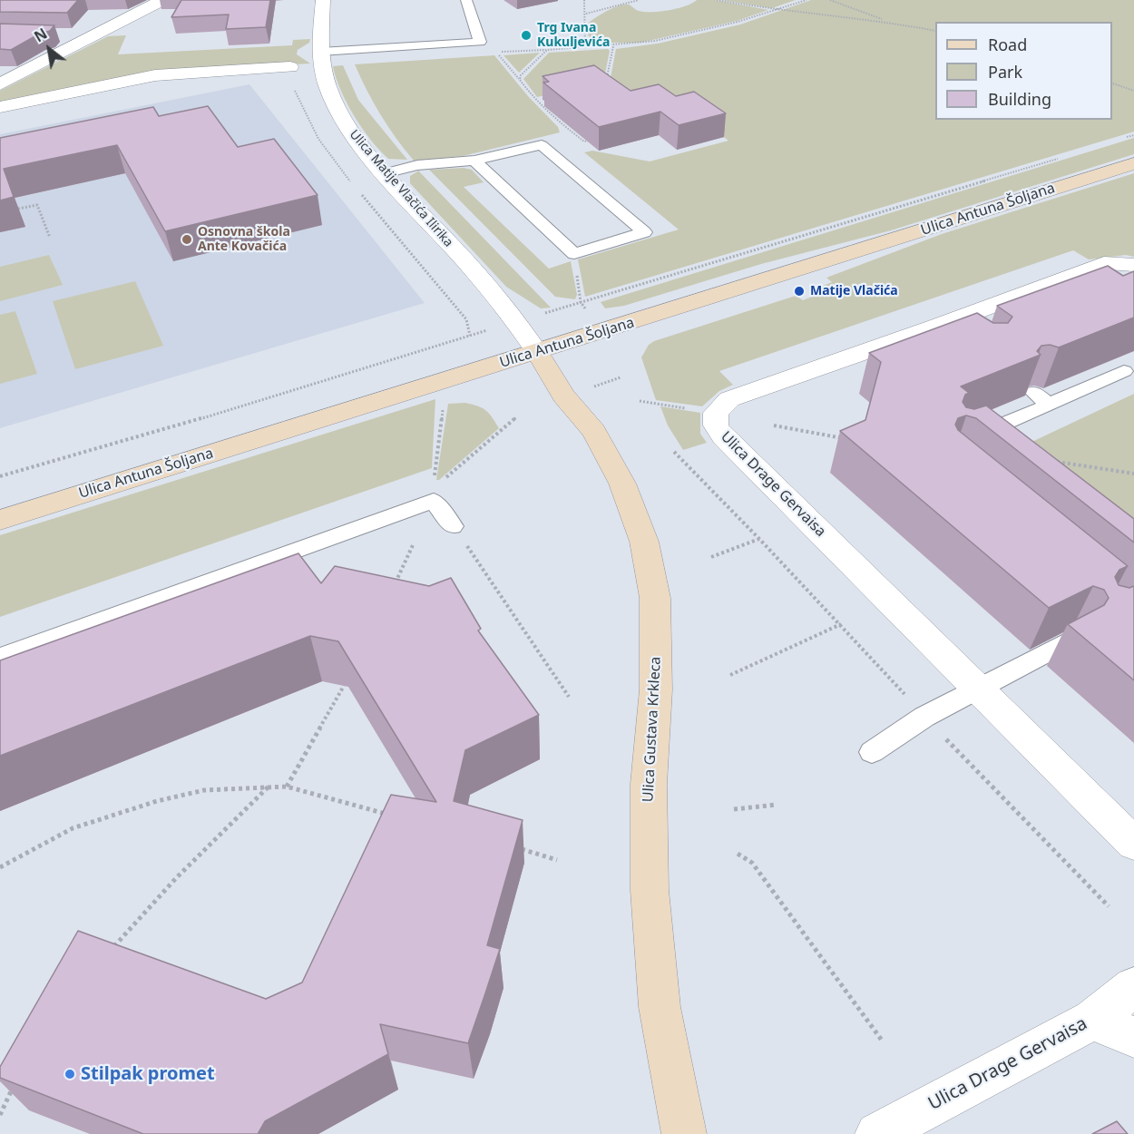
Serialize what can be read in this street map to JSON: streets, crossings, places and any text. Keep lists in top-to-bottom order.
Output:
{
  "streets": {
    "street": [
      "Ulica Matije Vlačića Ilirika",
      "Ulica Antuna Šoljana",
      "Ulica Drage Gervaisa",
      "Ulica Gustava Krkleca"
    ]
  },
  "crossings": [
    ["Ulica Matije Vlačića Ilirika", "Ulica Antuna Šoljana"],
    ["Ulica Matije Vlačića Ilirika", "Ulica Gustava Krkleca"],
    ["Ulica Antuna Šoljana", "Ulica Gustava Krkleca"]
  ],
  "places": [
    "Trg Ivana Kukuljevića",
    "Osnovna škola Ante Kovačića",
    "Matije Vlačića",
    "Stilpak promet"
  ],
  "legend": ["Road", "Park", "Building"],
  "north": "top left"
}
